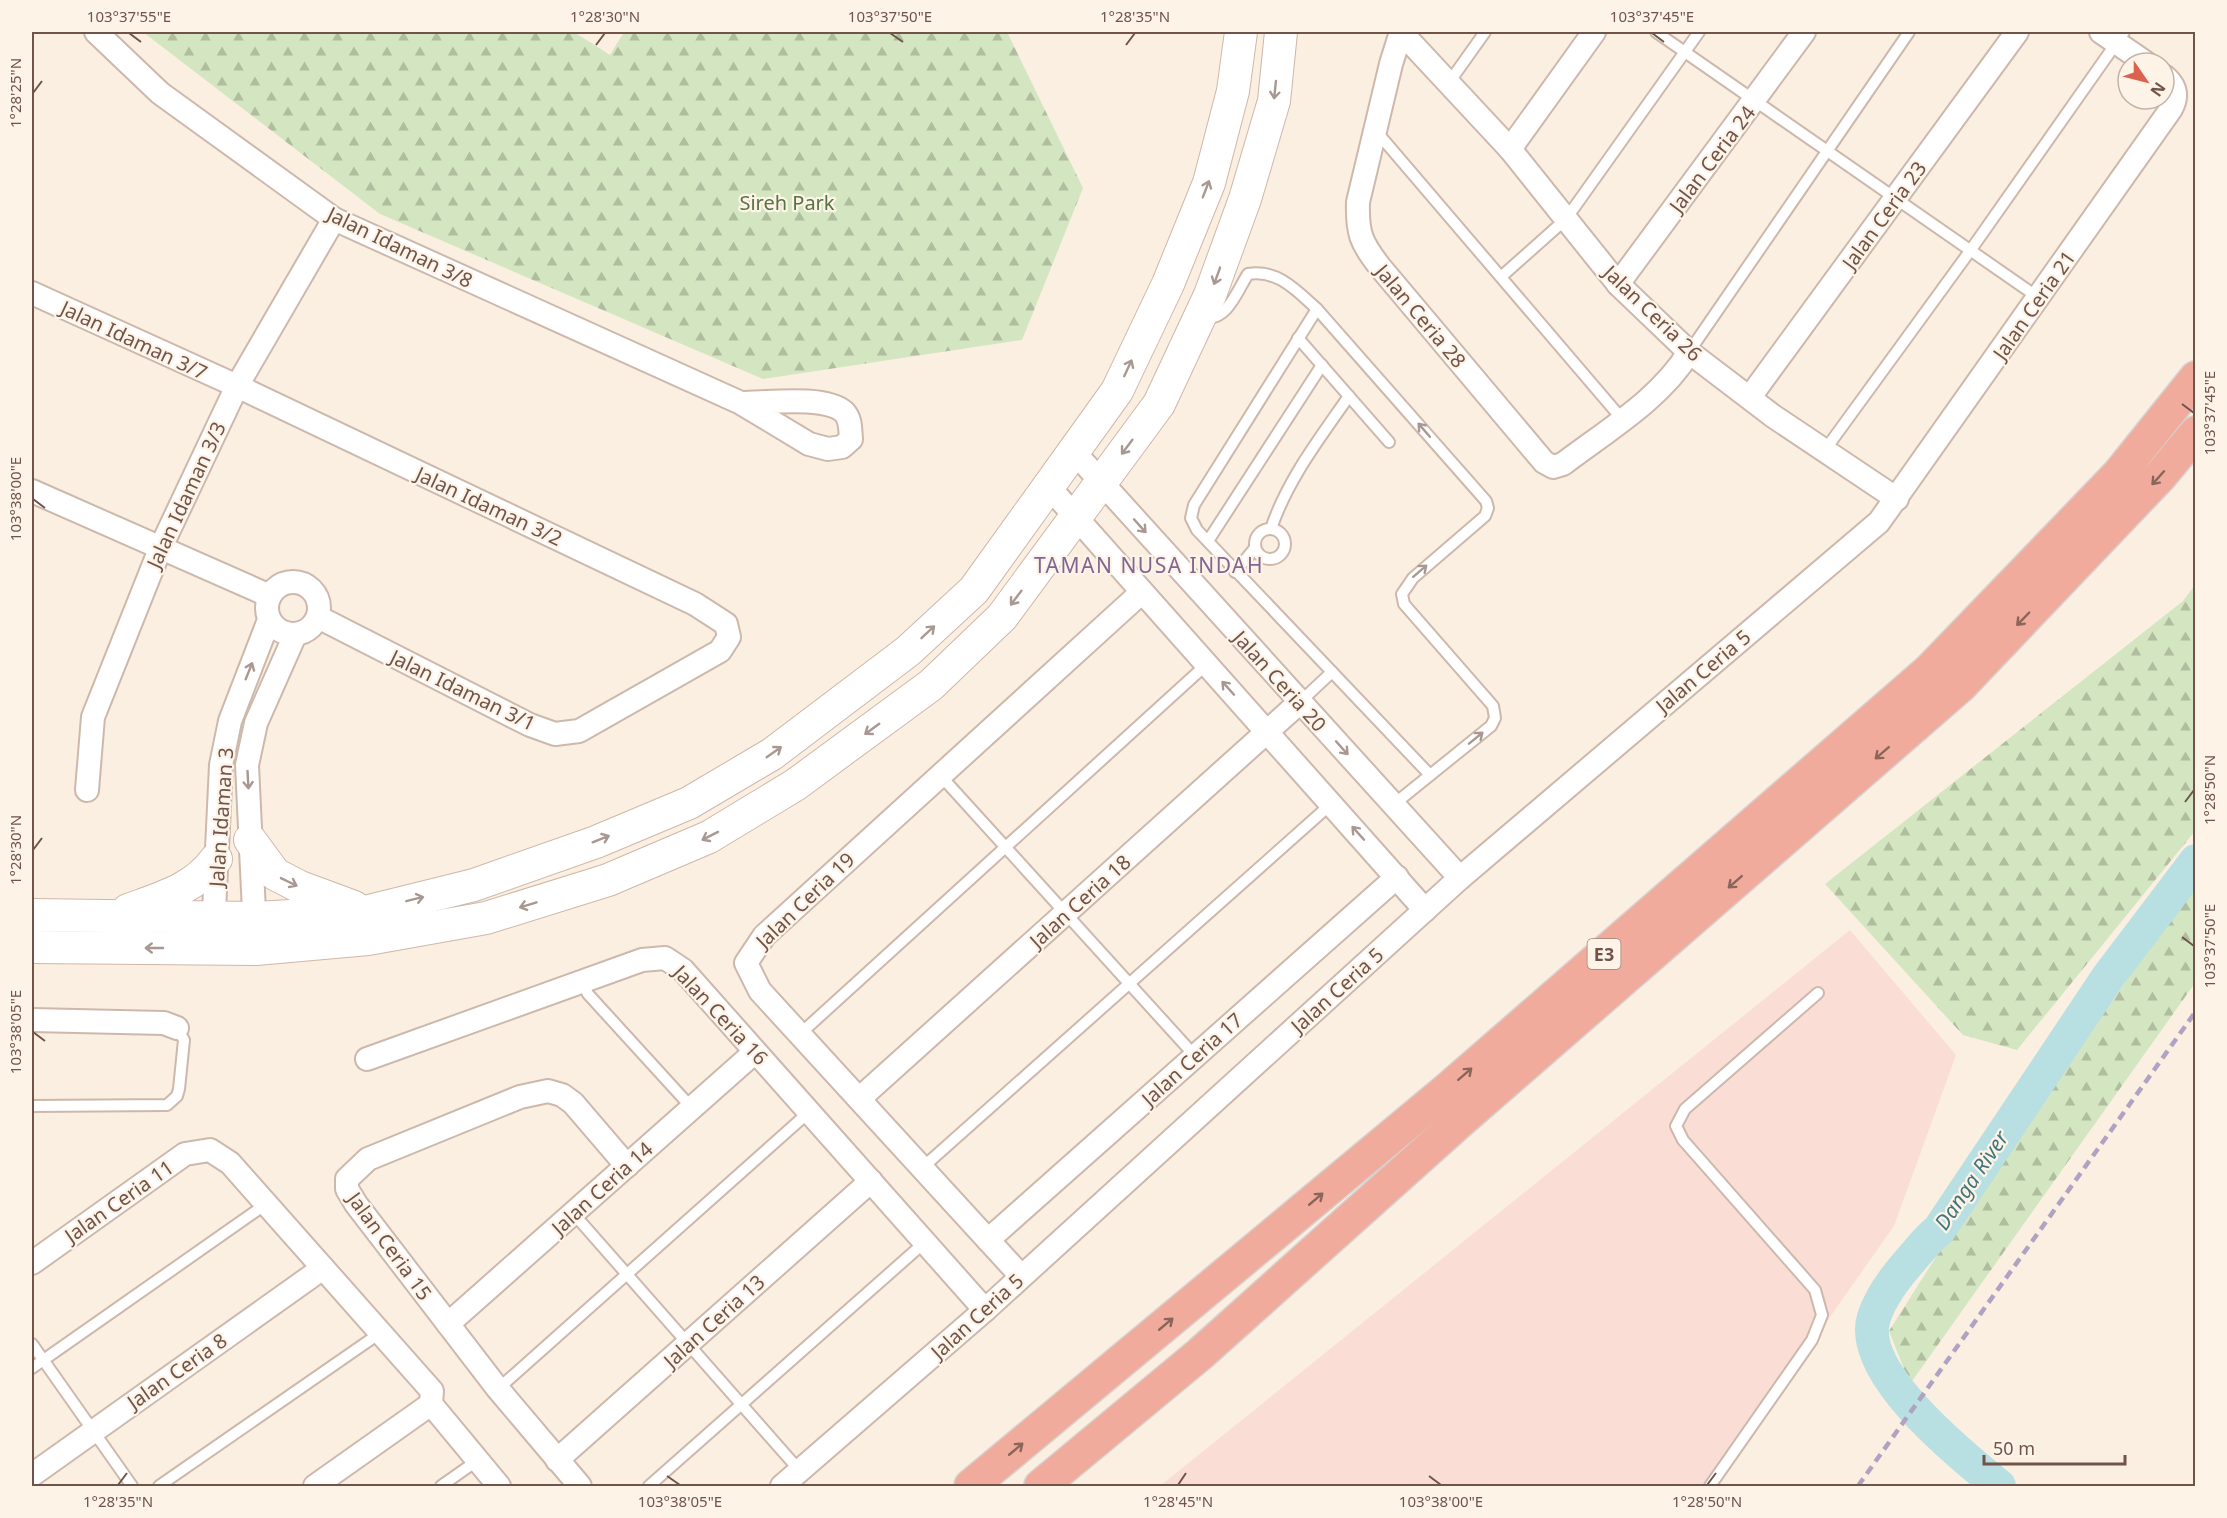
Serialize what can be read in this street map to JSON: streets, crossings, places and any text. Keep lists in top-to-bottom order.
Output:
{
  "streets": {
    "highway": ["E3"],
    "street": [
      "Jalan Ceria 24",
      "Jalan Ceria 23",
      "Jalan Idaman 3/8",
      "Jalan Ceria 21",
      "Jalan Ceria 26",
      "Jalan Ceria 28",
      "Jalan Idaman 3/7",
      "Jalan Idaman 3/3",
      "Jalan Idaman 3/2",
      "Jalan Ceria 5",
      "Jalan Ceria 20",
      "Jalan Idaman 3/1",
      "Jalan Idaman 3",
      "Jalan Ceria 19",
      "Jalan Ceria 18",
      "Jalan Ceria 16",
      "Jalan Ceria 17",
      "Jalan Ceria 14",
      "Jalan Ceria 11",
      "Jalan Ceria 15",
      "Jalan Ceria 13",
      "Jalan Ceria 8"
    ]
  },
  "crossings": [
    ["Jalan Ceria 24", "Jalan Ceria 26"],
    ["Jalan Ceria 23", "Jalan Ceria 26"],
    ["Jalan Idaman 3/8", "Jalan Idaman 3/3"],
    ["Jalan Ceria 21", "Jalan Ceria 26"],
    ["Jalan Ceria 21", "Jalan Ceria 5"],
    ["Jalan Ceria 26", "Jalan Ceria 28"],
    ["Jalan Ceria 26", "Jalan Ceria 5"],
    ["Jalan Idaman 3/7", "Jalan Idaman 3/3"],
    ["Jalan Idaman 3/7", "Jalan Idaman 3/2"],
    ["Jalan Idaman 3/3", "Jalan Idaman 3/2"],
    ["Jalan Idaman 3/2", "Jalan Idaman 3/1"],
    ["Jalan Ceria 5", "Jalan Ceria 20"],
    ["Jalan Ceria 5", "Jalan Ceria 19"],
    ["Jalan Ceria 5", "Jalan Ceria 16"],
    ["Jalan Ceria 20", "Jalan Ceria 18"],
    ["Jalan Idaman 3/1", "Jalan Idaman 3"],
    ["Jalan Ceria 19", "Jalan Ceria 18"],
    ["Jalan Ceria 19", "Jalan Ceria 17"],
    ["Jalan Ceria 16", "Jalan Ceria 14"],
    ["Jalan Ceria 16", "Jalan Ceria 13"],
    ["Jalan Ceria 14", "Jalan Ceria 15"],
    ["Jalan Ceria 15", "Jalan Ceria 13"]
  ],
  "districts": ["TAMAN NUSA INDAH"],
  "water": ["Danga River"],
  "parks": ["Sireh Park"],
  "scale_bar": "50 m",
  "north": "bottom right",
  "coordinates": [
    "103°37'55\"E",
    "1°28'30\"N",
    "103°37'50\"E",
    "1°28'35\"N",
    "103°37'45\"E",
    "1°28'25\"N",
    "103°38'00\"E",
    "1°28'50\"N",
    "103°38'05\"E",
    "1°28'45\"N"
  ]
}
